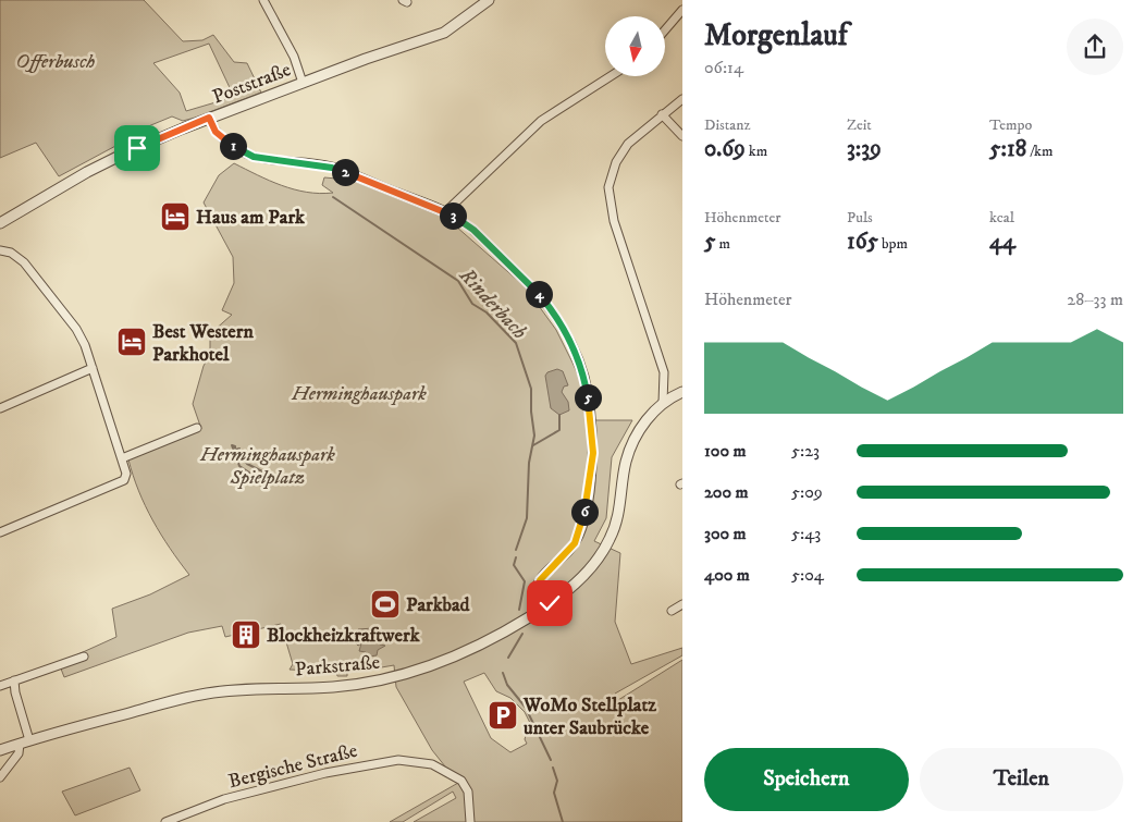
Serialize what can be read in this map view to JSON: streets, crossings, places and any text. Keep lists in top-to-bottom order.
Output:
{
  "streets": {
    "street": ["Poststraße", "Parkstraße", "Bergische Straße"]
  },
  "water": ["Rinderbach"],
  "parks": ["Offerbusch", "Herminghauspark", "Herminghauspark Spielplatz"],
  "places": {
    "hotel": ["Haus am Park", "Best Western Parkhotel"],
    "sports": ["Parkbad"],
    "building": ["Blockheizkraftwerk"],
    "parking": ["WoMo Stellplatz unter Saubrücke"]
  },
  "north": "bottom",
  "page": {
    "heading": ["Morgenlauf", "06:14"],
    "stats": [
      ["Distanz", "0.69 km"],
      ["Zeit", "3:39"],
      ["Tempo", "5:18 /km"],
      ["Höhenmeter", "5 m"],
      ["Puls", "165 bpm"],
      ["kcal", "44"]
    ],
    "pins": [
      "1",
      "2",
      "3",
      "4",
      "5",
      "6"
    ],
    "chart": ["Höhenmeter", "28–33 m"],
    "list": [
      {
        "name": "100 m",
        "note": "5:23"
      },
      {
        "name": "200 m",
        "note": "5:09"
      },
      {
        "name": "300 m",
        "note": "5:43"
      },
      {
        "name": "400 m",
        "note": "5:04"
      }
    ],
    "buttons": ["Speichern", "Teilen"]
  }
}
